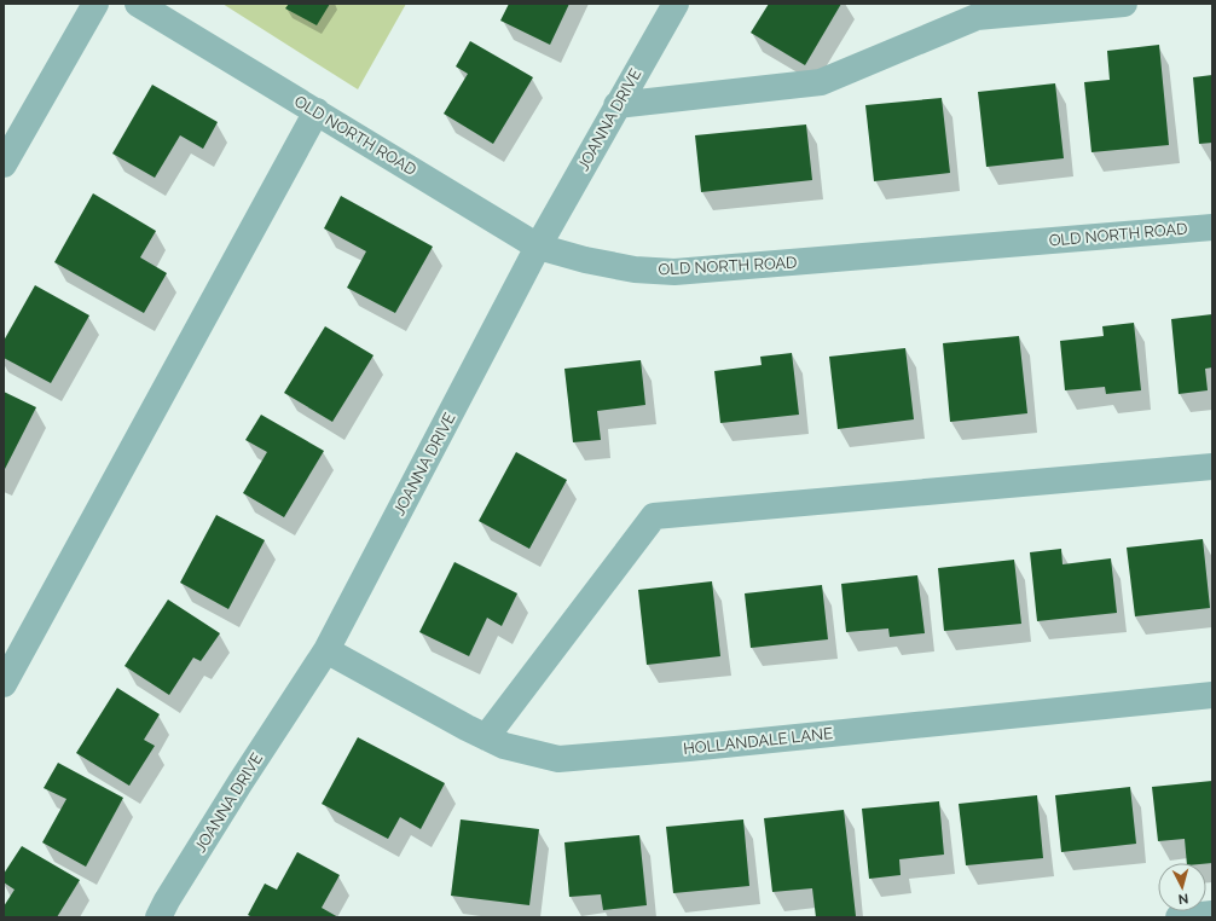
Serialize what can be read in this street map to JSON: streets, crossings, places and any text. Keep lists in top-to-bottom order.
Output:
{
  "streets": {
    "street": ["JOANNA DRIVE", "OLD NORTH ROAD", "HOLLANDALE LANE"]
  },
  "crossings": [
    ["JOANNA DRIVE", "OLD NORTH ROAD"],
    ["JOANNA DRIVE", "HOLLANDALE LANE"]
  ],
  "north": "bottom"
}
